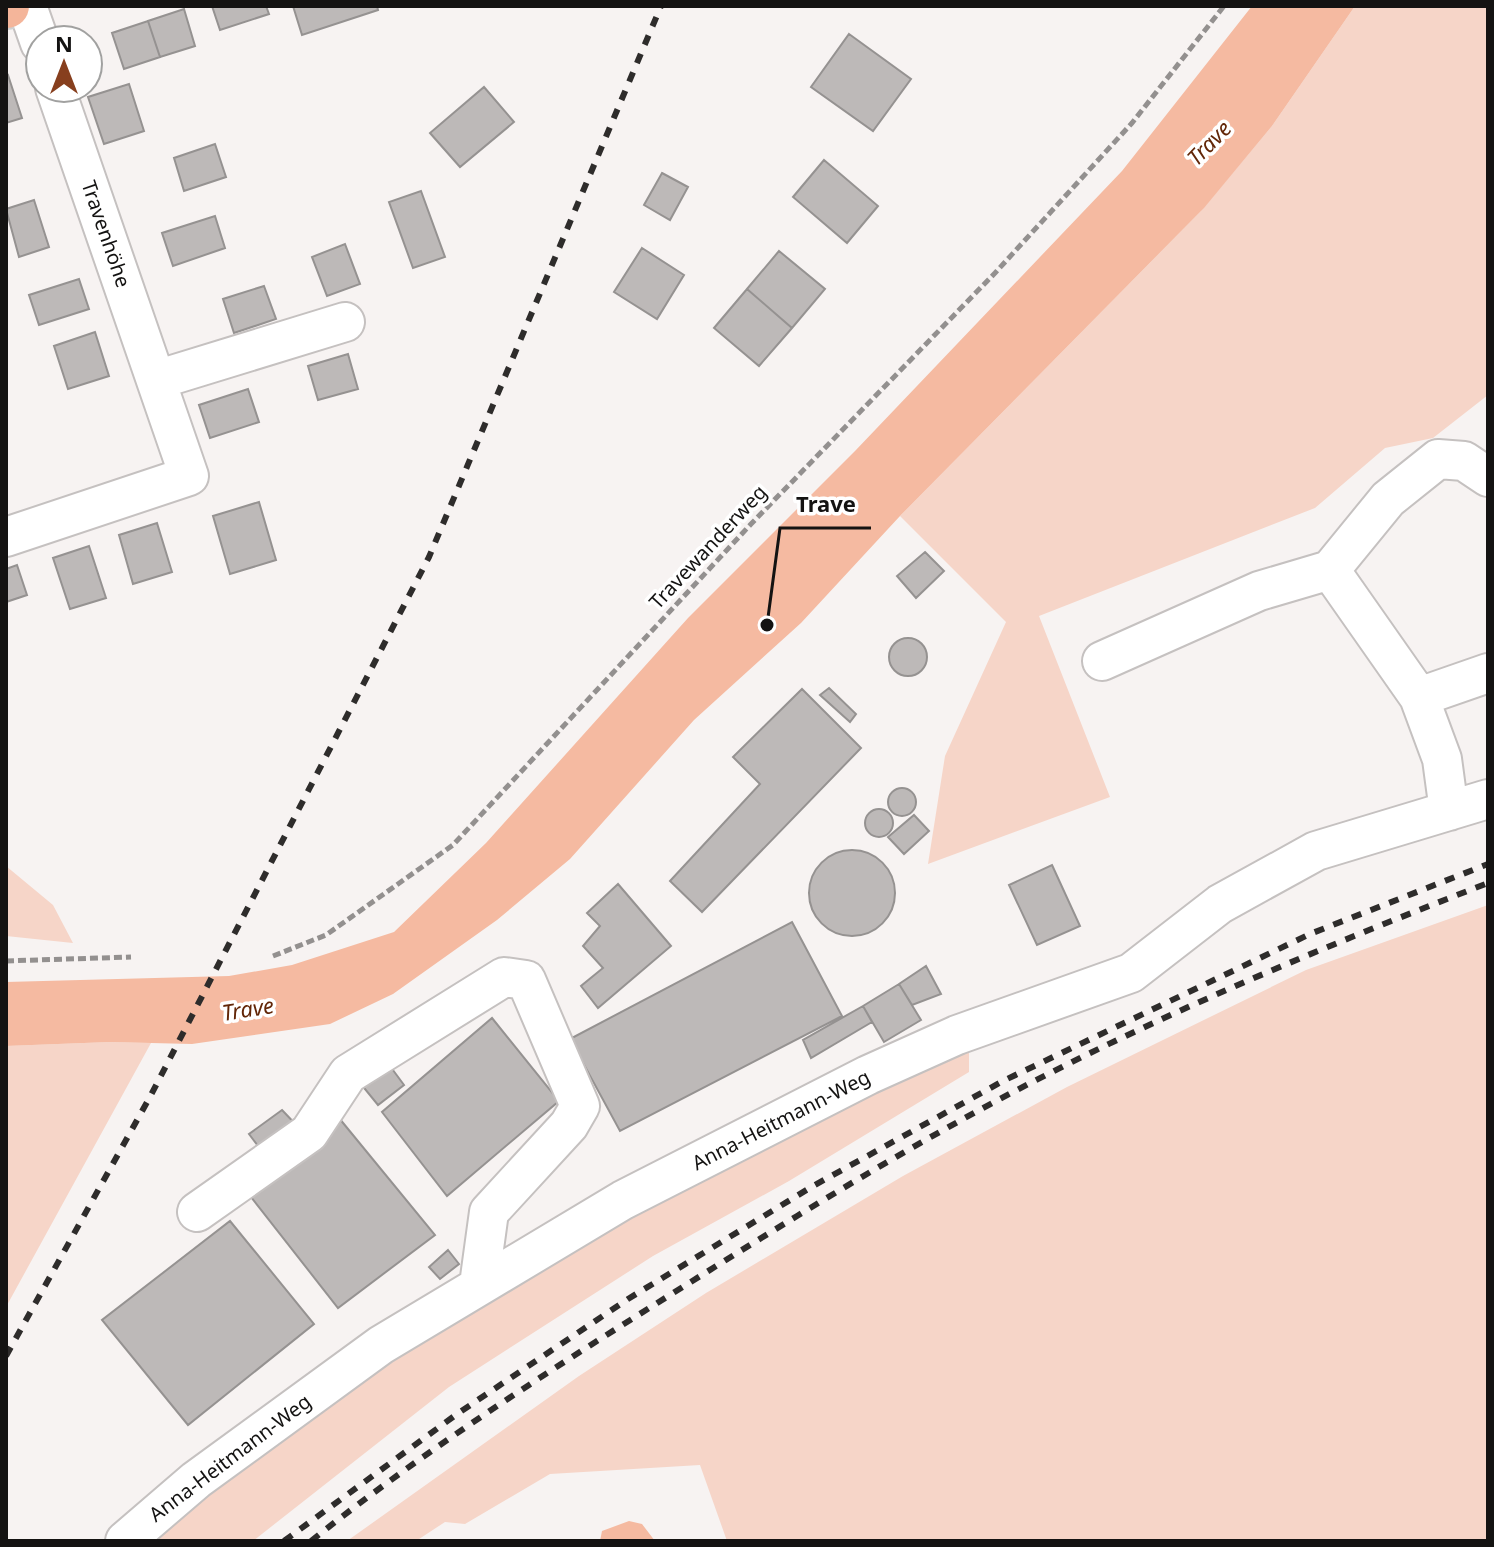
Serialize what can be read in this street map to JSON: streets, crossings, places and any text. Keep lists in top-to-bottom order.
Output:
{
  "streets": {
    "street": ["Travenhöhe", "Anna-Heitmann-Weg"],
    "path": ["Travewanderweg"]
  },
  "water": ["Trave"],
  "places": ["Trave"],
  "north": "top"
}
